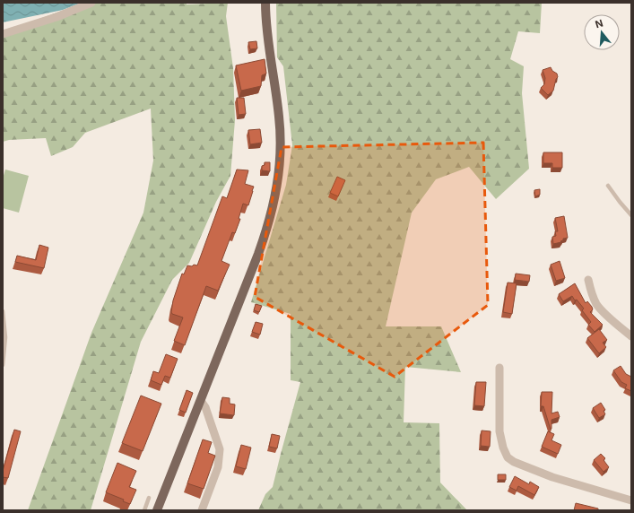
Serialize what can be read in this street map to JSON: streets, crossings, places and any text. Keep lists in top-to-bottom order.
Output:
{
  "north": "top"
}
